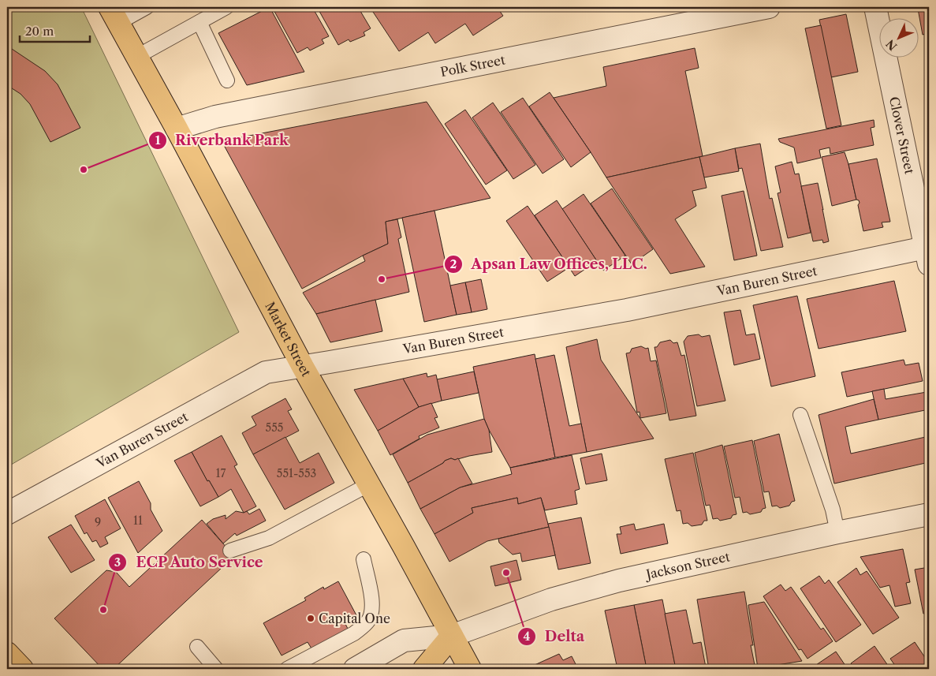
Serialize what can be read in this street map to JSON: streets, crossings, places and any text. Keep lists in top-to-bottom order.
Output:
{
  "streets": {
    "main road": ["Market Street"],
    "street": [
      "Polk Street",
      "Clover Street",
      "Van Buren Street",
      "Jackson Street"
    ]
  },
  "crossings": [
    ["Polk Street", "Market Street"],
    ["Clover Street", "Van Buren Street"],
    ["Van Buren Street", "Market Street"],
    ["Market Street", "Jackson Street"]
  ],
  "places": [
    "Riverbank Park",
    "Apsan Law Offices, LLC.",
    "Delta",
    "ECP Auto Service",
    "Capital One"
  ],
  "house_numbers": [
    "555",
    "17",
    "551-553",
    "11",
    "9"
  ],
  "scale_bar": "20 m",
  "north": "bottom left"
}
